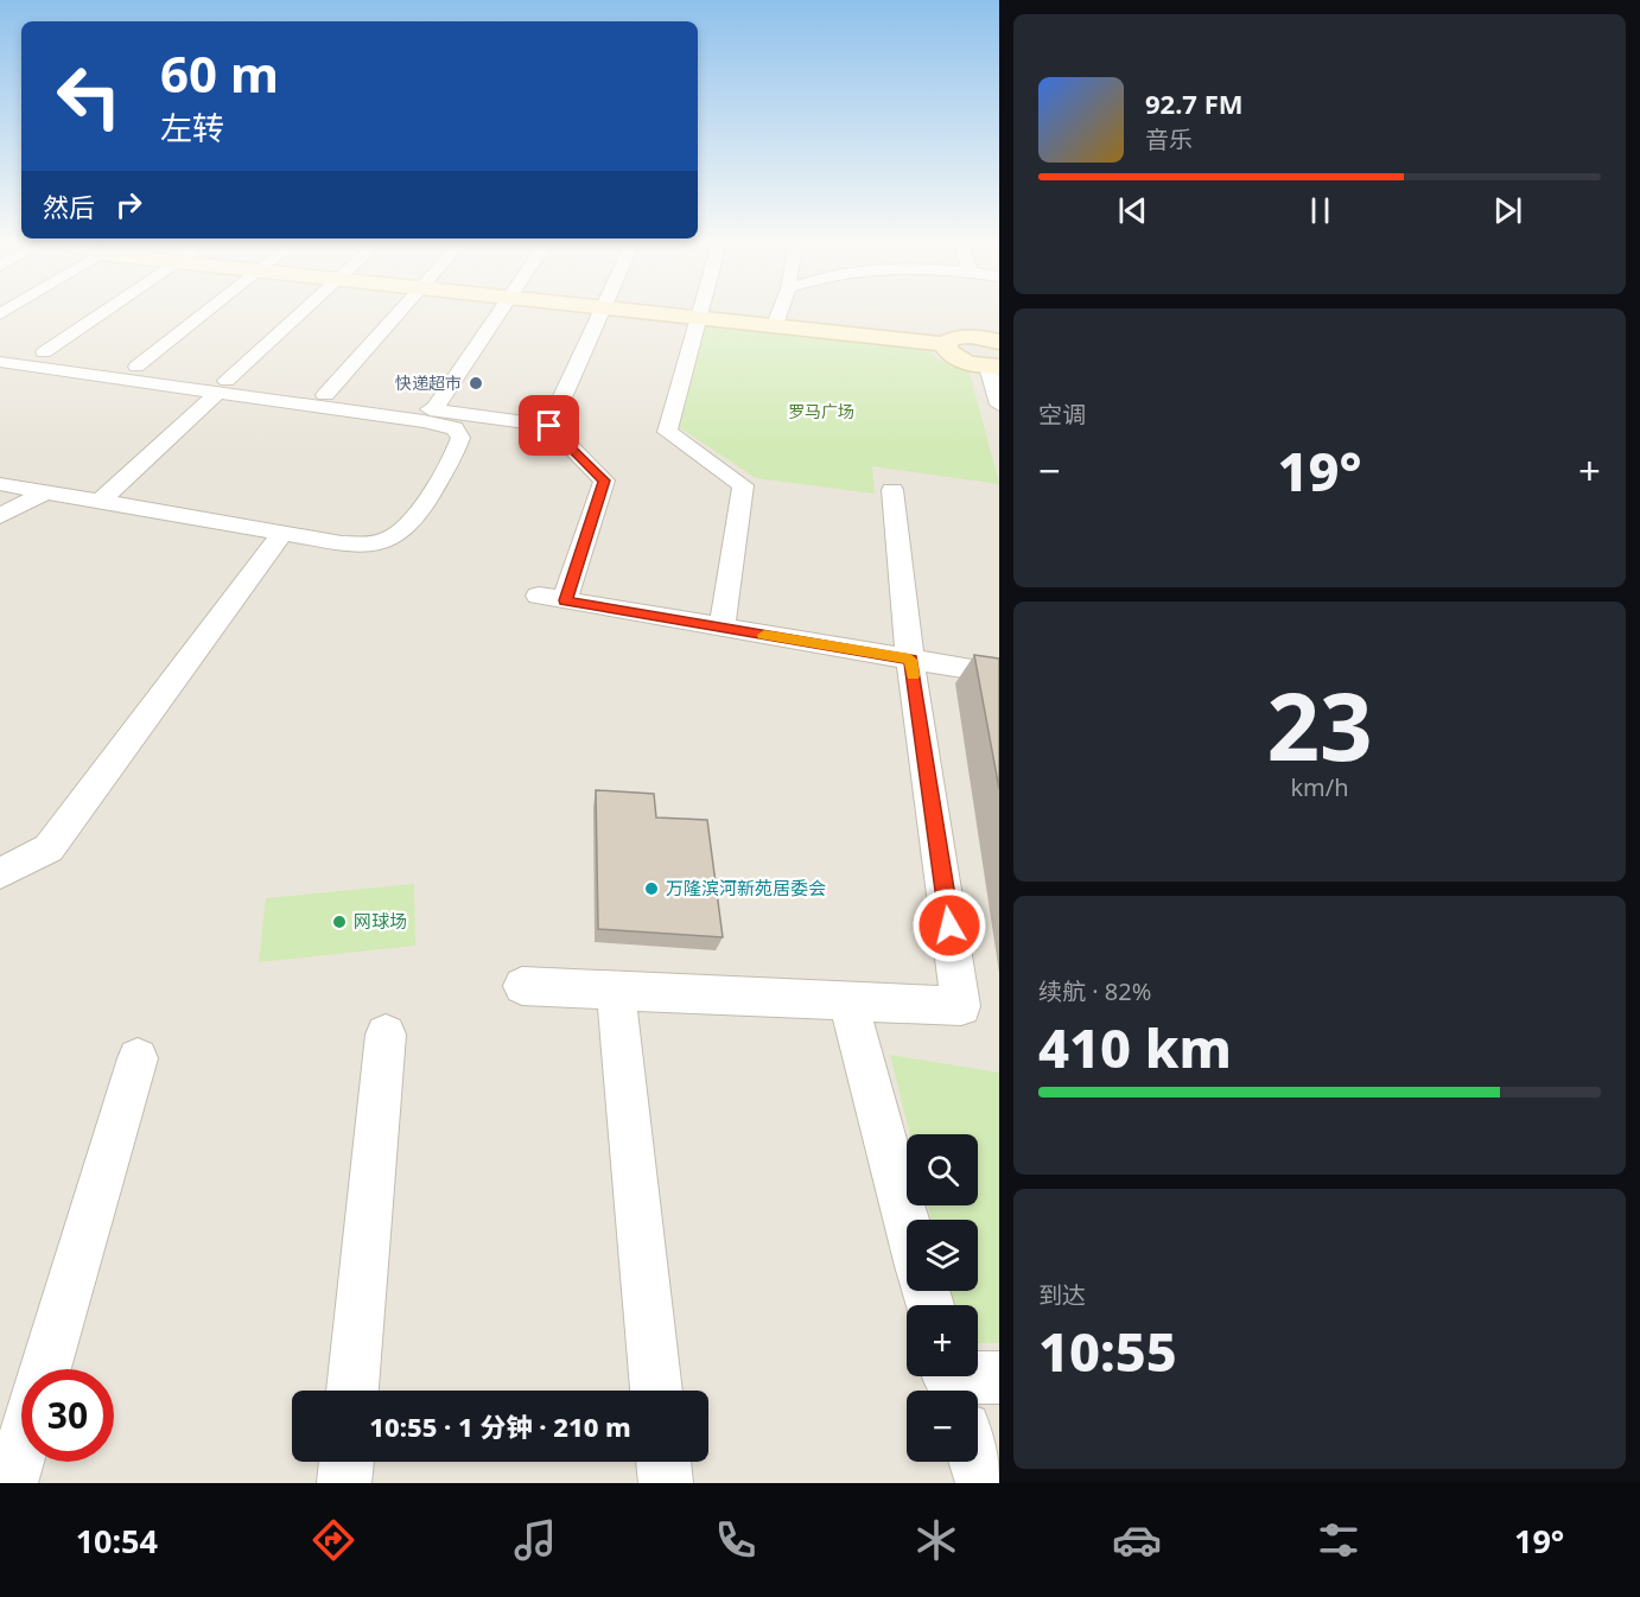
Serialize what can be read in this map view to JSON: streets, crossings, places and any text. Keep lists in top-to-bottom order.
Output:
{
  "parks": ["罗马广场"],
  "places": ["快递超市", "万隆滨河新苑居委会", "网球场"],
  "page": {
    "turn": ["60 m", "左转"],
    "song": ["92.7 FM", "音乐"],
    "then": "然后",
    "tile": [
      "空调",
      ["23", "km/h"],
      ["续航 · 82%", "410 km"],
      ["到达", "10:55"]
    ],
    "heat": ["−", "19°", "+"],
    "map_buttons": ["+", "−"],
    "limit": "30",
    "trip": "10:55 · 1 分钟 · 210 m",
    "tabs": ["10:54", "19°"]
  }
}
